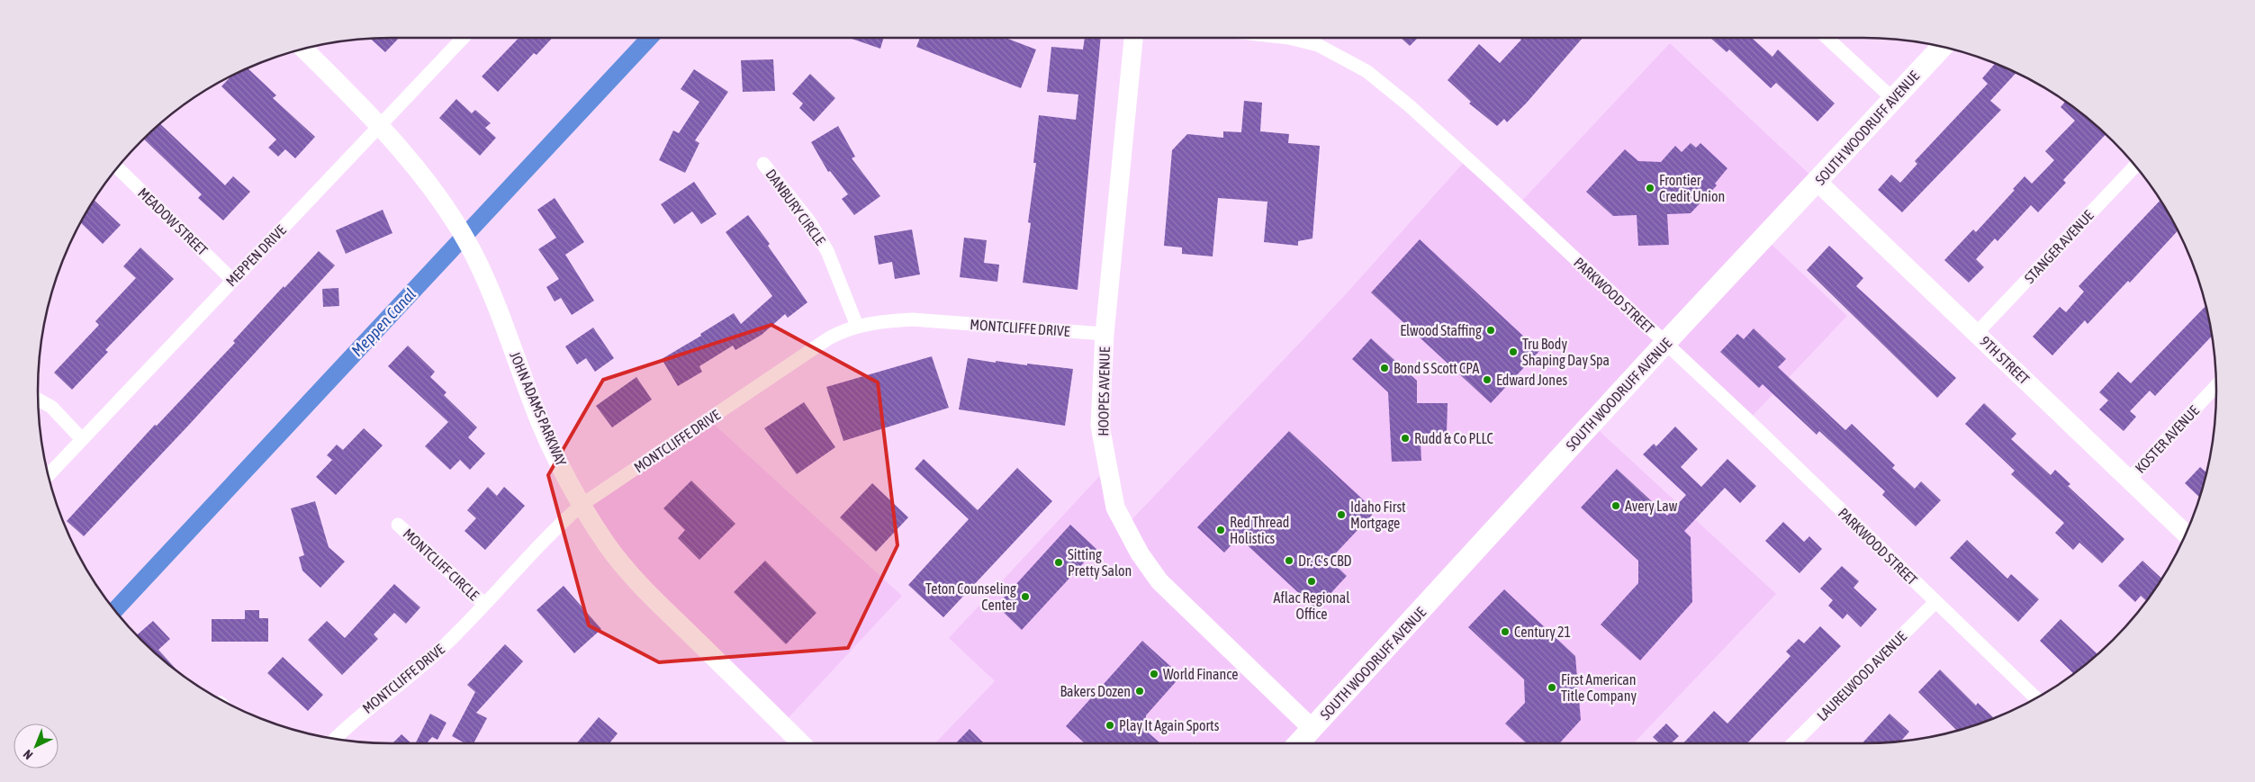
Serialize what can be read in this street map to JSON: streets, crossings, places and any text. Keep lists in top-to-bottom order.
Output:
{
  "streets": {
    "main road": ["SOUTH WOODRUFF AVENUE"],
    "street": [
      "DANBURY CIRCLE",
      "MEADOW STREET",
      "STANGER AVENUE",
      "MEPPEN DRIVE",
      "PARKWOOD STREET",
      "MONTCLIFFE DRIVE",
      "9TH STREET",
      "HOOPES AVENUE",
      "JOHN ADAMS PARKWAY",
      "KOSTER AVENUE",
      "MONTCLIFF CIRCLE",
      "LAURELWOOD AVENUE"
    ]
  },
  "crossings": [
    ["SOUTH WOODRUFF AVENUE", "PARKWOOD STREET"],
    ["SOUTH WOODRUFF AVENUE", "9TH STREET"],
    ["SOUTH WOODRUFF AVENUE", "HOOPES AVENUE"],
    ["DANBURY CIRCLE", "MONTCLIFFE DRIVE"],
    ["MEADOW STREET", "MEPPEN DRIVE"],
    ["STANGER AVENUE", "9TH STREET"],
    ["MEPPEN DRIVE", "JOHN ADAMS PARKWAY"],
    ["PARKWOOD STREET", "LAURELWOOD AVENUE"],
    ["MONTCLIFFE DRIVE", "HOOPES AVENUE"],
    ["MONTCLIFFE DRIVE", "JOHN ADAMS PARKWAY"],
    ["MONTCLIFFE DRIVE", "MONTCLIFF CIRCLE"],
    ["9TH STREET", "KOSTER AVENUE"]
  ],
  "water": ["Meppen Canal"],
  "places": [
    "Frontier Credit Union",
    "Elwood Staffing",
    "Tru Body Shaping Day Spa",
    "Bond S Scott CPA",
    "Edward Jones",
    "Rudd & Co PLLC",
    "Avery Law",
    "Idaho First Mortgage",
    "Red Thread Holistics",
    "Dr. C's CBD",
    "Sitting Pretty Salon",
    "Aflac Regional Office",
    "Teton Counseling Center",
    "Century 21",
    "World Finance",
    "First American Title Company",
    "Bakers Dozen",
    "Play It Again Sports"
  ],
  "north": "bottom left"
}
